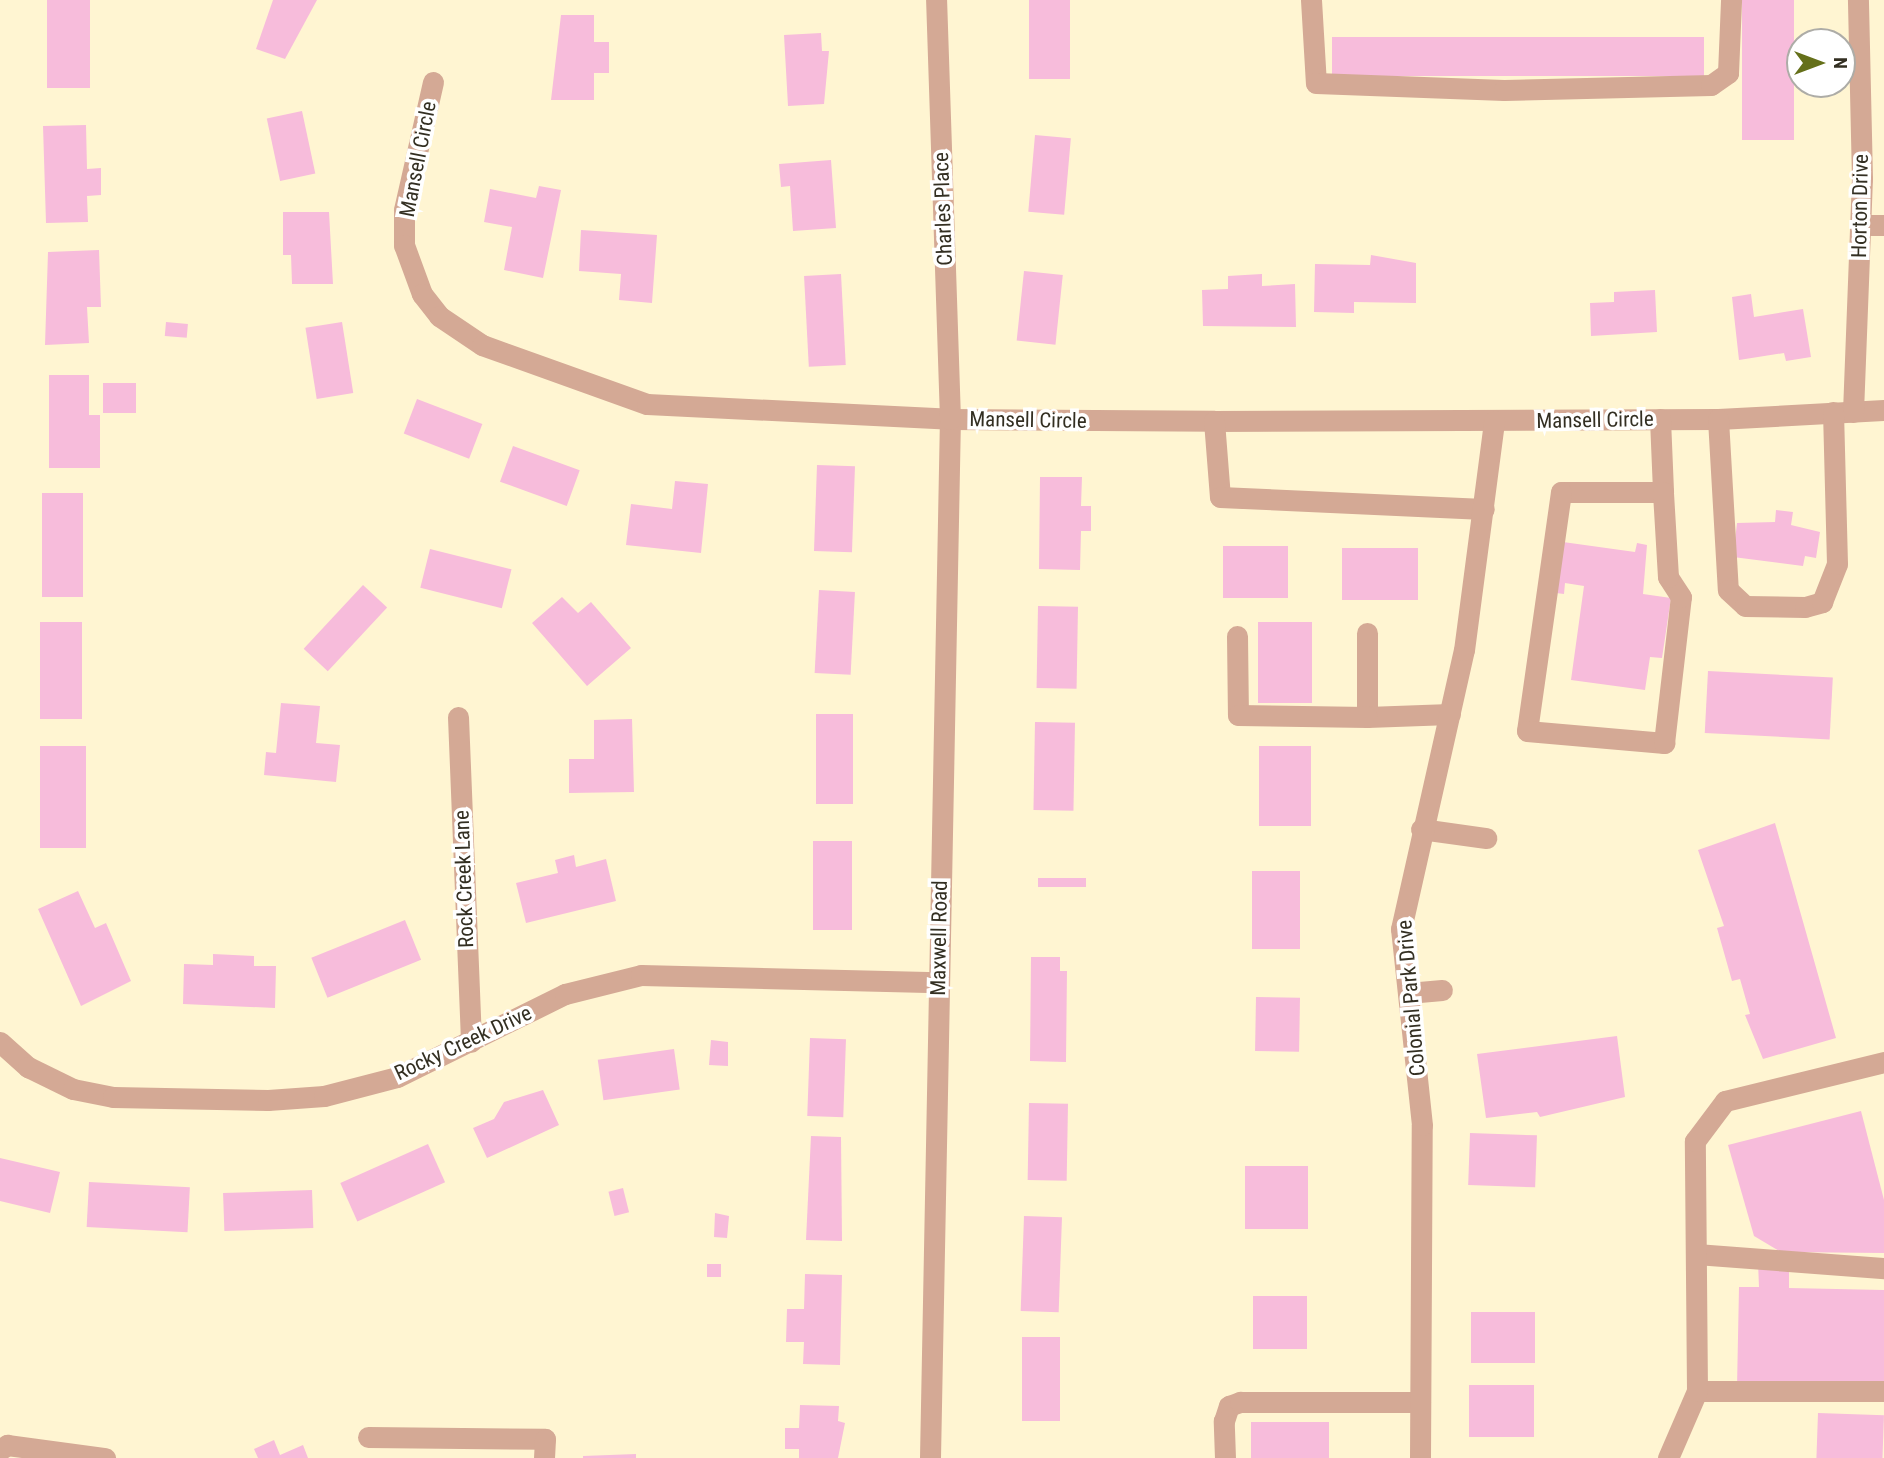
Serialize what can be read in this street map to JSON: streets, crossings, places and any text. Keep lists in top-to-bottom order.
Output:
{
  "streets": {
    "street": [
      "Mansell Circle",
      "Horton Drive",
      "Charles Place",
      "Rock Creek Lane",
      "Maxwell Road",
      "Colonial Park Drive",
      "Rocky Creek Drive"
    ]
  },
  "crossings": [
    ["Mansell Circle", "Horton Drive"],
    ["Mansell Circle", "Charles Place"],
    ["Mansell Circle", "Maxwell Road"],
    ["Mansell Circle", "Colonial Park Drive"],
    ["Charles Place", "Maxwell Road"],
    ["Rock Creek Lane", "Rocky Creek Drive"],
    ["Maxwell Road", "Rocky Creek Drive"]
  ],
  "north": "right"
}
